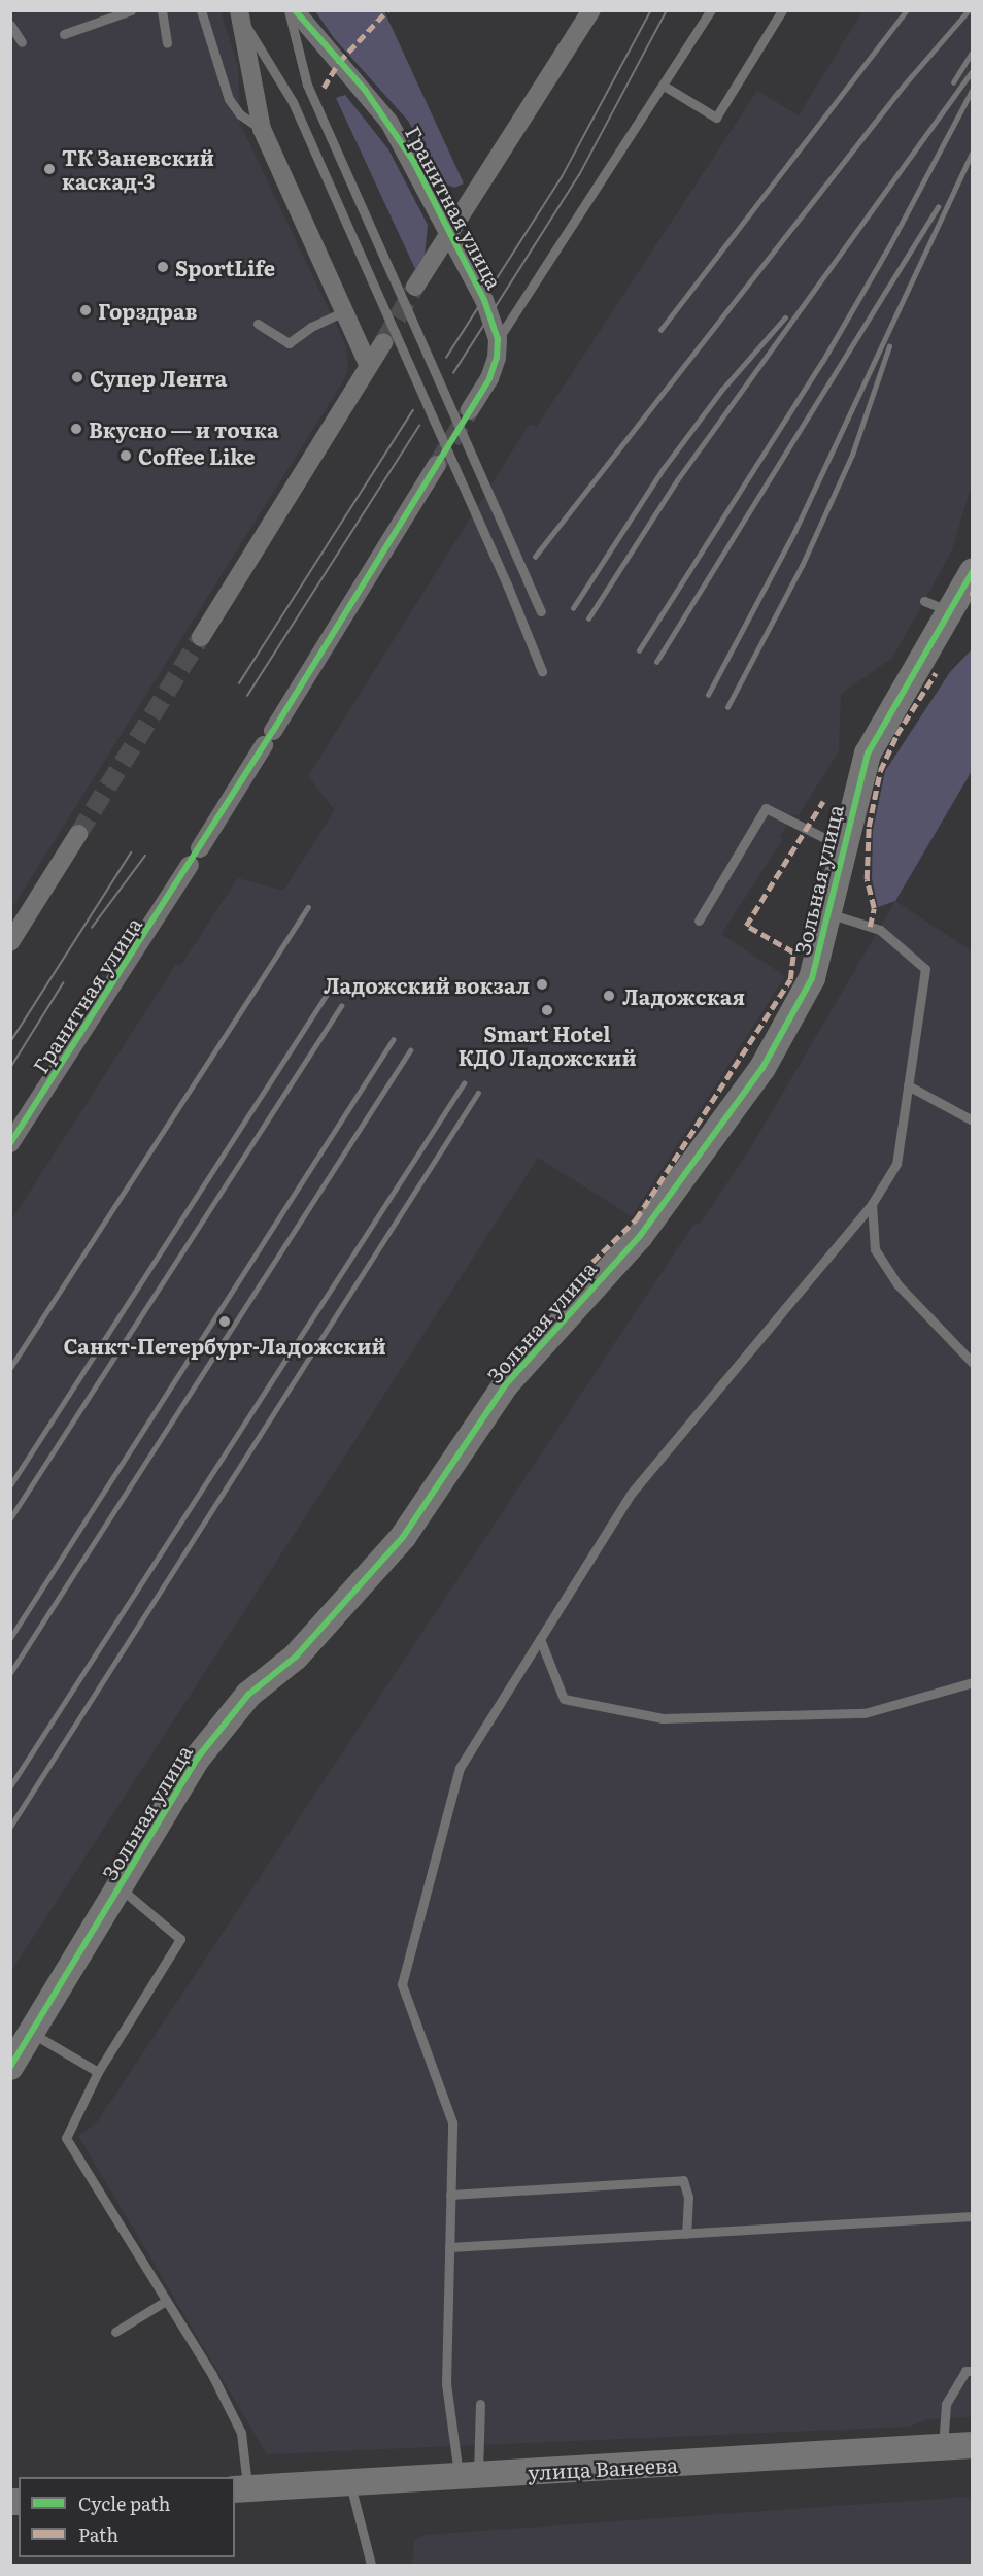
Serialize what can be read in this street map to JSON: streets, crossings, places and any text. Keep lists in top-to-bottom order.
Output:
{
  "streets": {
    "street": ["Гранитная улица", "Зольная улица", "улица Ванеева"]
  },
  "places": [
    "ТК Заневский каскад-3",
    "SportLife",
    "Горздрав",
    "Супер Лента",
    "Вкусно — и точка",
    "Coffee Like",
    "Ладожский вокзал",
    "Ладожская",
    "Smart Hotel КДО Ладожский",
    "Санкт-Петербург-Ладожский"
  ],
  "legend": ["Cycle path", "Path"]
}
